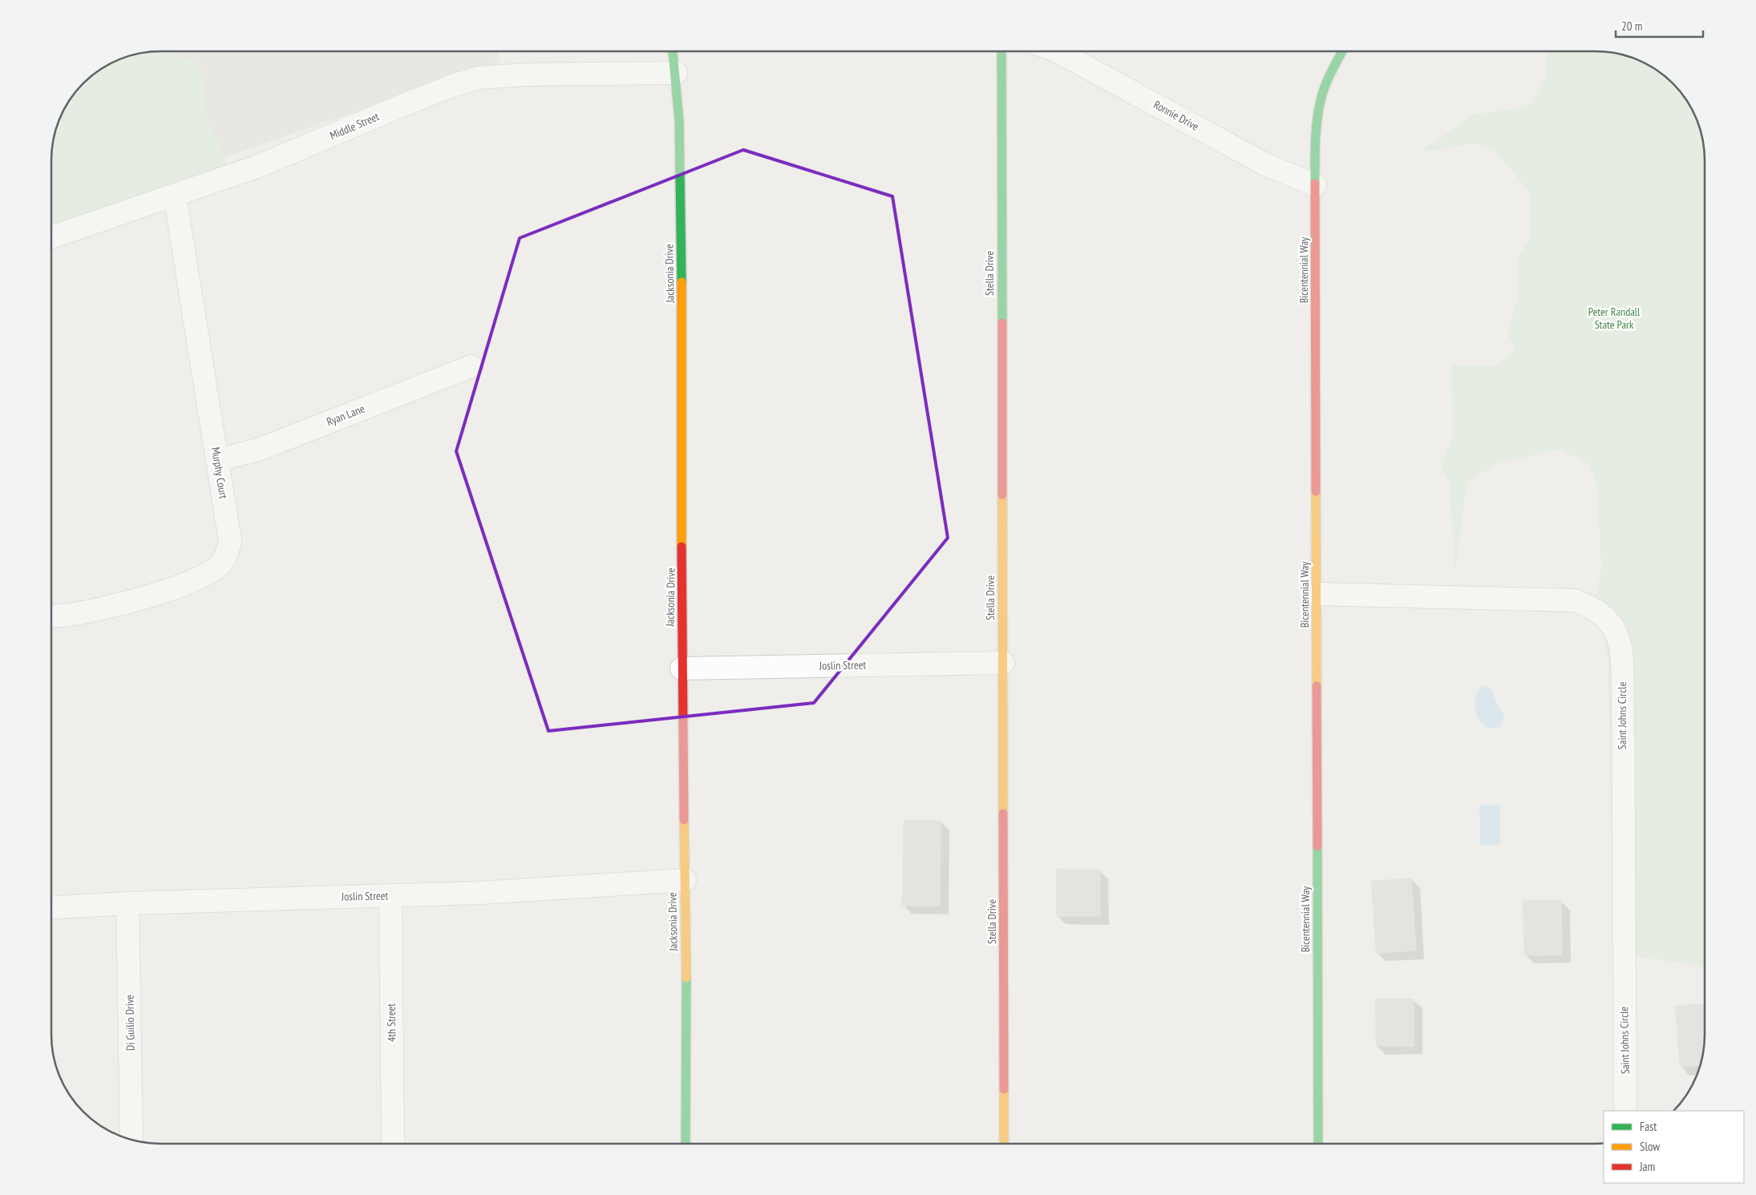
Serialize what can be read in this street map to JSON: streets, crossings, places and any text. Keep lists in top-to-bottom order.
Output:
{
  "streets": {
    "street": [
      "Ronnie Drive",
      "Middle Street",
      "Bicentennial Way",
      "Jacksonia Drive",
      "Stella Drive",
      "Ryan Lane",
      "Murphy Court",
      "Joslin Street",
      "Saint Johns Circle",
      "Di Guilio Drive",
      "4th Street"
    ]
  },
  "crossings": [
    ["Ronnie Drive", "Bicentennial Way"],
    ["Middle Street", "Jacksonia Drive"],
    ["Middle Street", "Murphy Court"],
    ["Bicentennial Way", "Saint Johns Circle"],
    ["Jacksonia Drive", "Joslin Street"],
    ["Stella Drive", "Joslin Street"],
    ["Ryan Lane", "Murphy Court"],
    ["Joslin Street", "Di Guilio Drive"],
    ["Joslin Street", "4th Street"]
  ],
  "parks": ["Peter Randall State Park"],
  "legend": ["Fast", "Slow", "Jam"],
  "scale_bar": "20 m"
}
